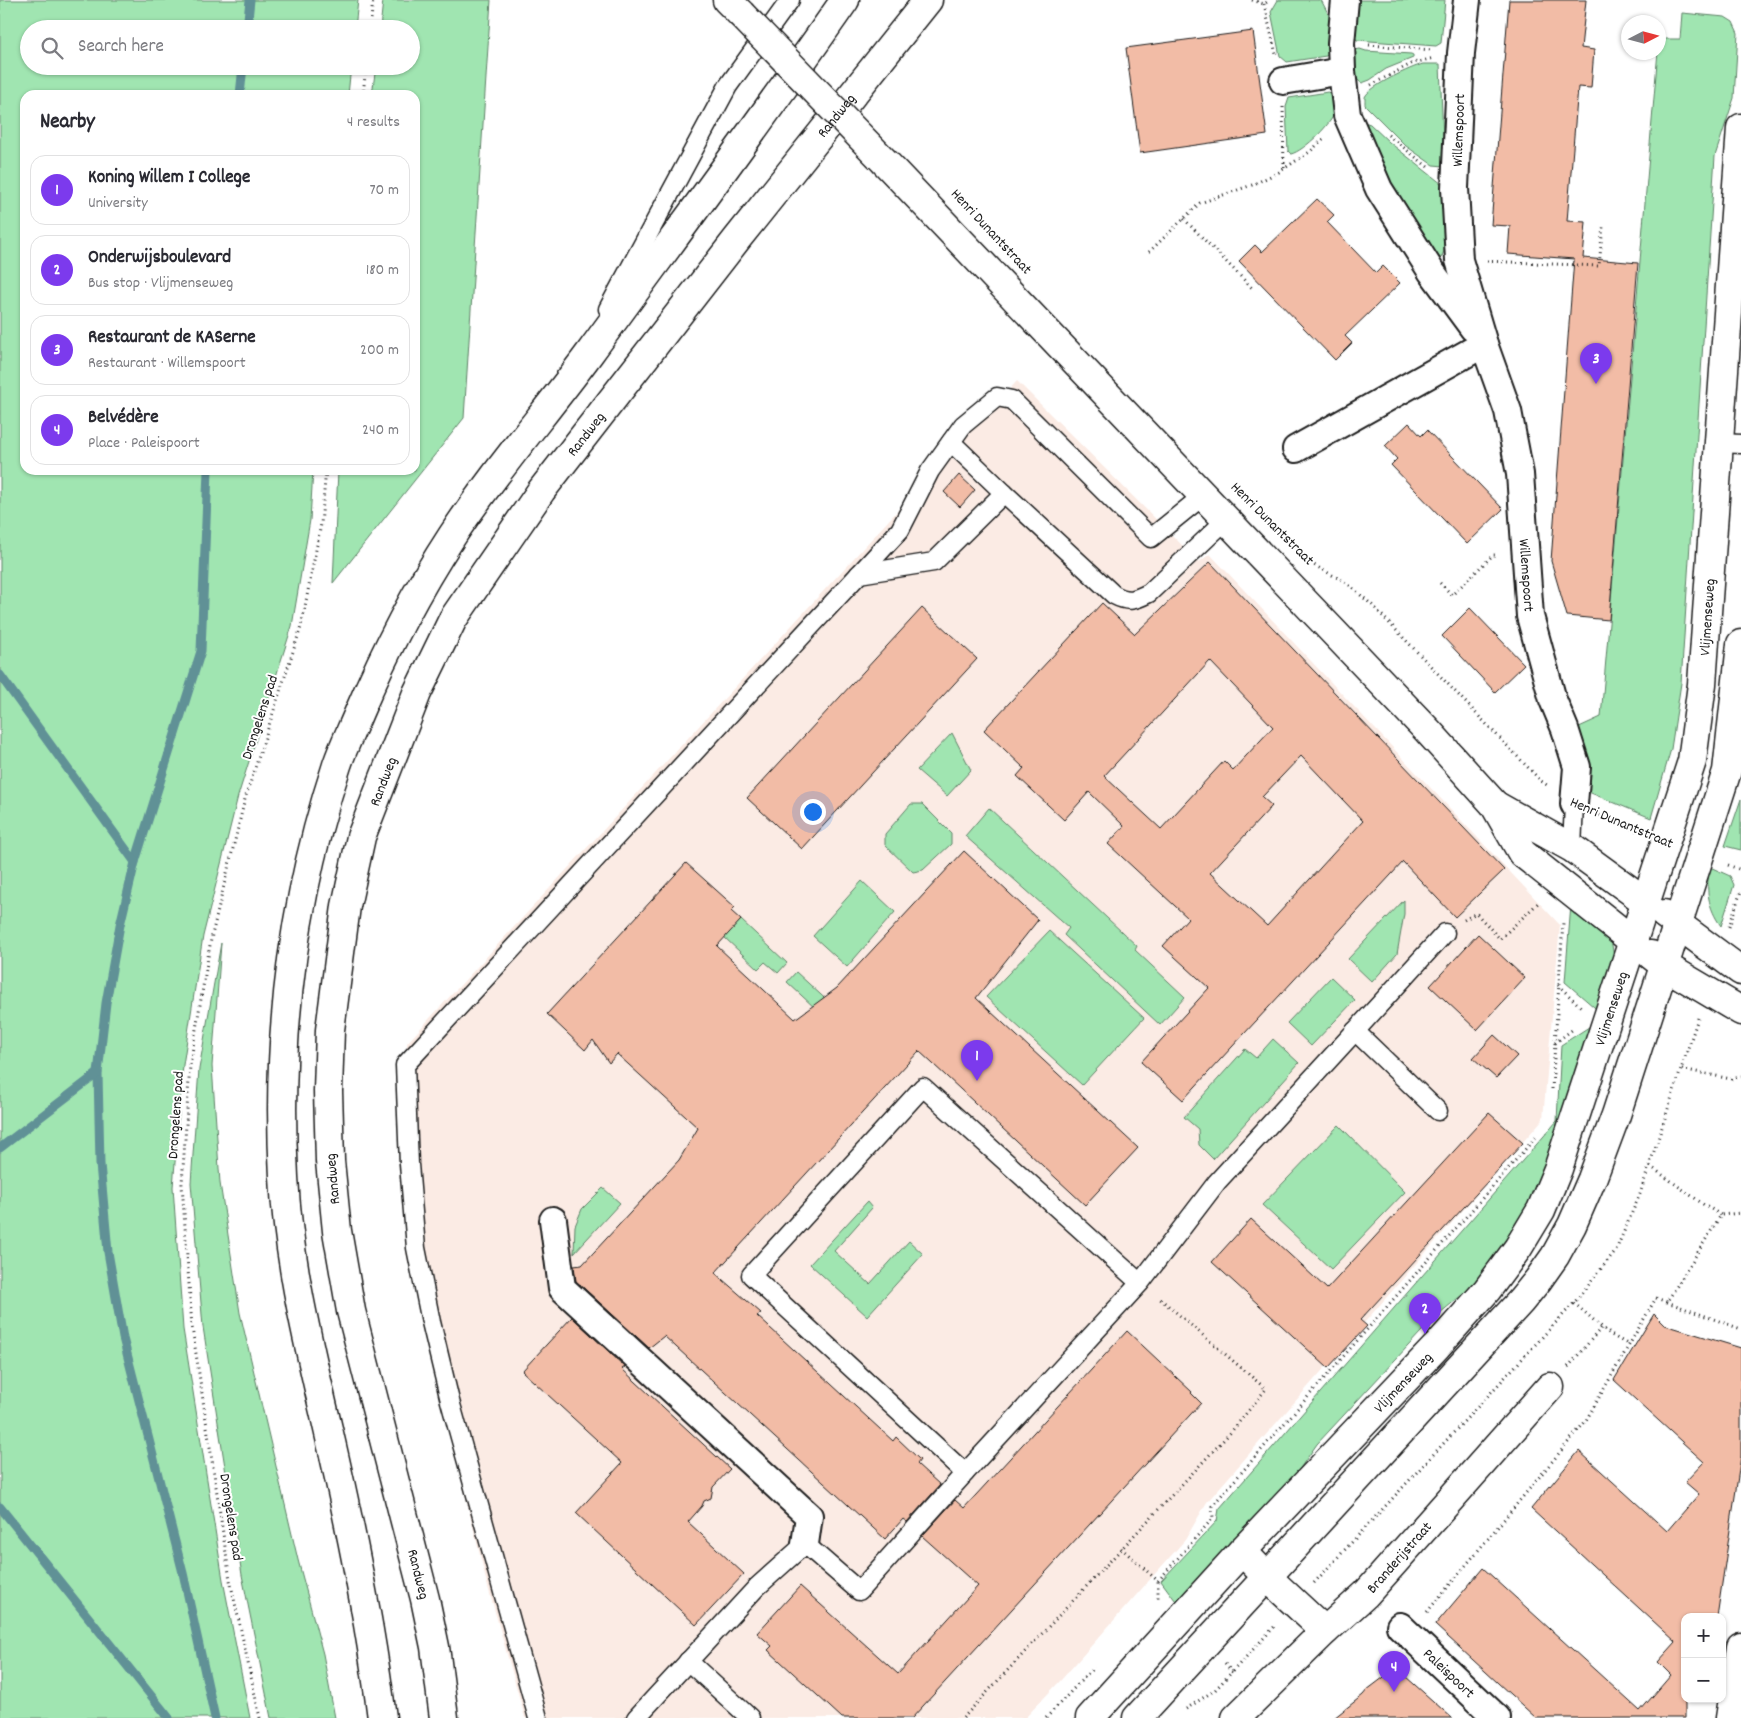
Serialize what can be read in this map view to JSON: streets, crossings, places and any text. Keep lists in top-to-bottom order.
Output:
{
  "streets": {
    "street": [
      "Randweg",
      "Willemspoort",
      "Henri Dunantstraat",
      "Vlijmenseweg",
      "Branderijstraat",
      "Paleispoort"
    ],
    "path": ["Drongelens pad"]
  },
  "crossings": [
    ["Willemspoort", "Henri Dunantstraat"],
    ["Henri Dunantstraat", "Vlijmenseweg"]
  ],
  "north": "right",
  "page": {
    "search": "Search here",
    "heading": ["Nearby", "4 results"],
    "list": [
      {
        "mark": "1",
        "name": "Koning Willem I College",
        "note": "University",
        "value": "70 m"
      },
      {
        "mark": "2",
        "name": "Onderwijsboulevard",
        "note": "Bus stop · Vlijmenseweg",
        "value": "180 m"
      },
      {
        "mark": "3",
        "name": "Restaurant de KASerne",
        "note": "Restaurant · Willemspoort",
        "value": "200 m"
      },
      {
        "mark": "4",
        "name": "Belvédère",
        "note": "Place · Paleispoort",
        "value": "240 m"
      }
    ],
    "pins": [
      "3",
      "1",
      "2",
      "4"
    ],
    "map_buttons": ["+", "−"]
  }
}
